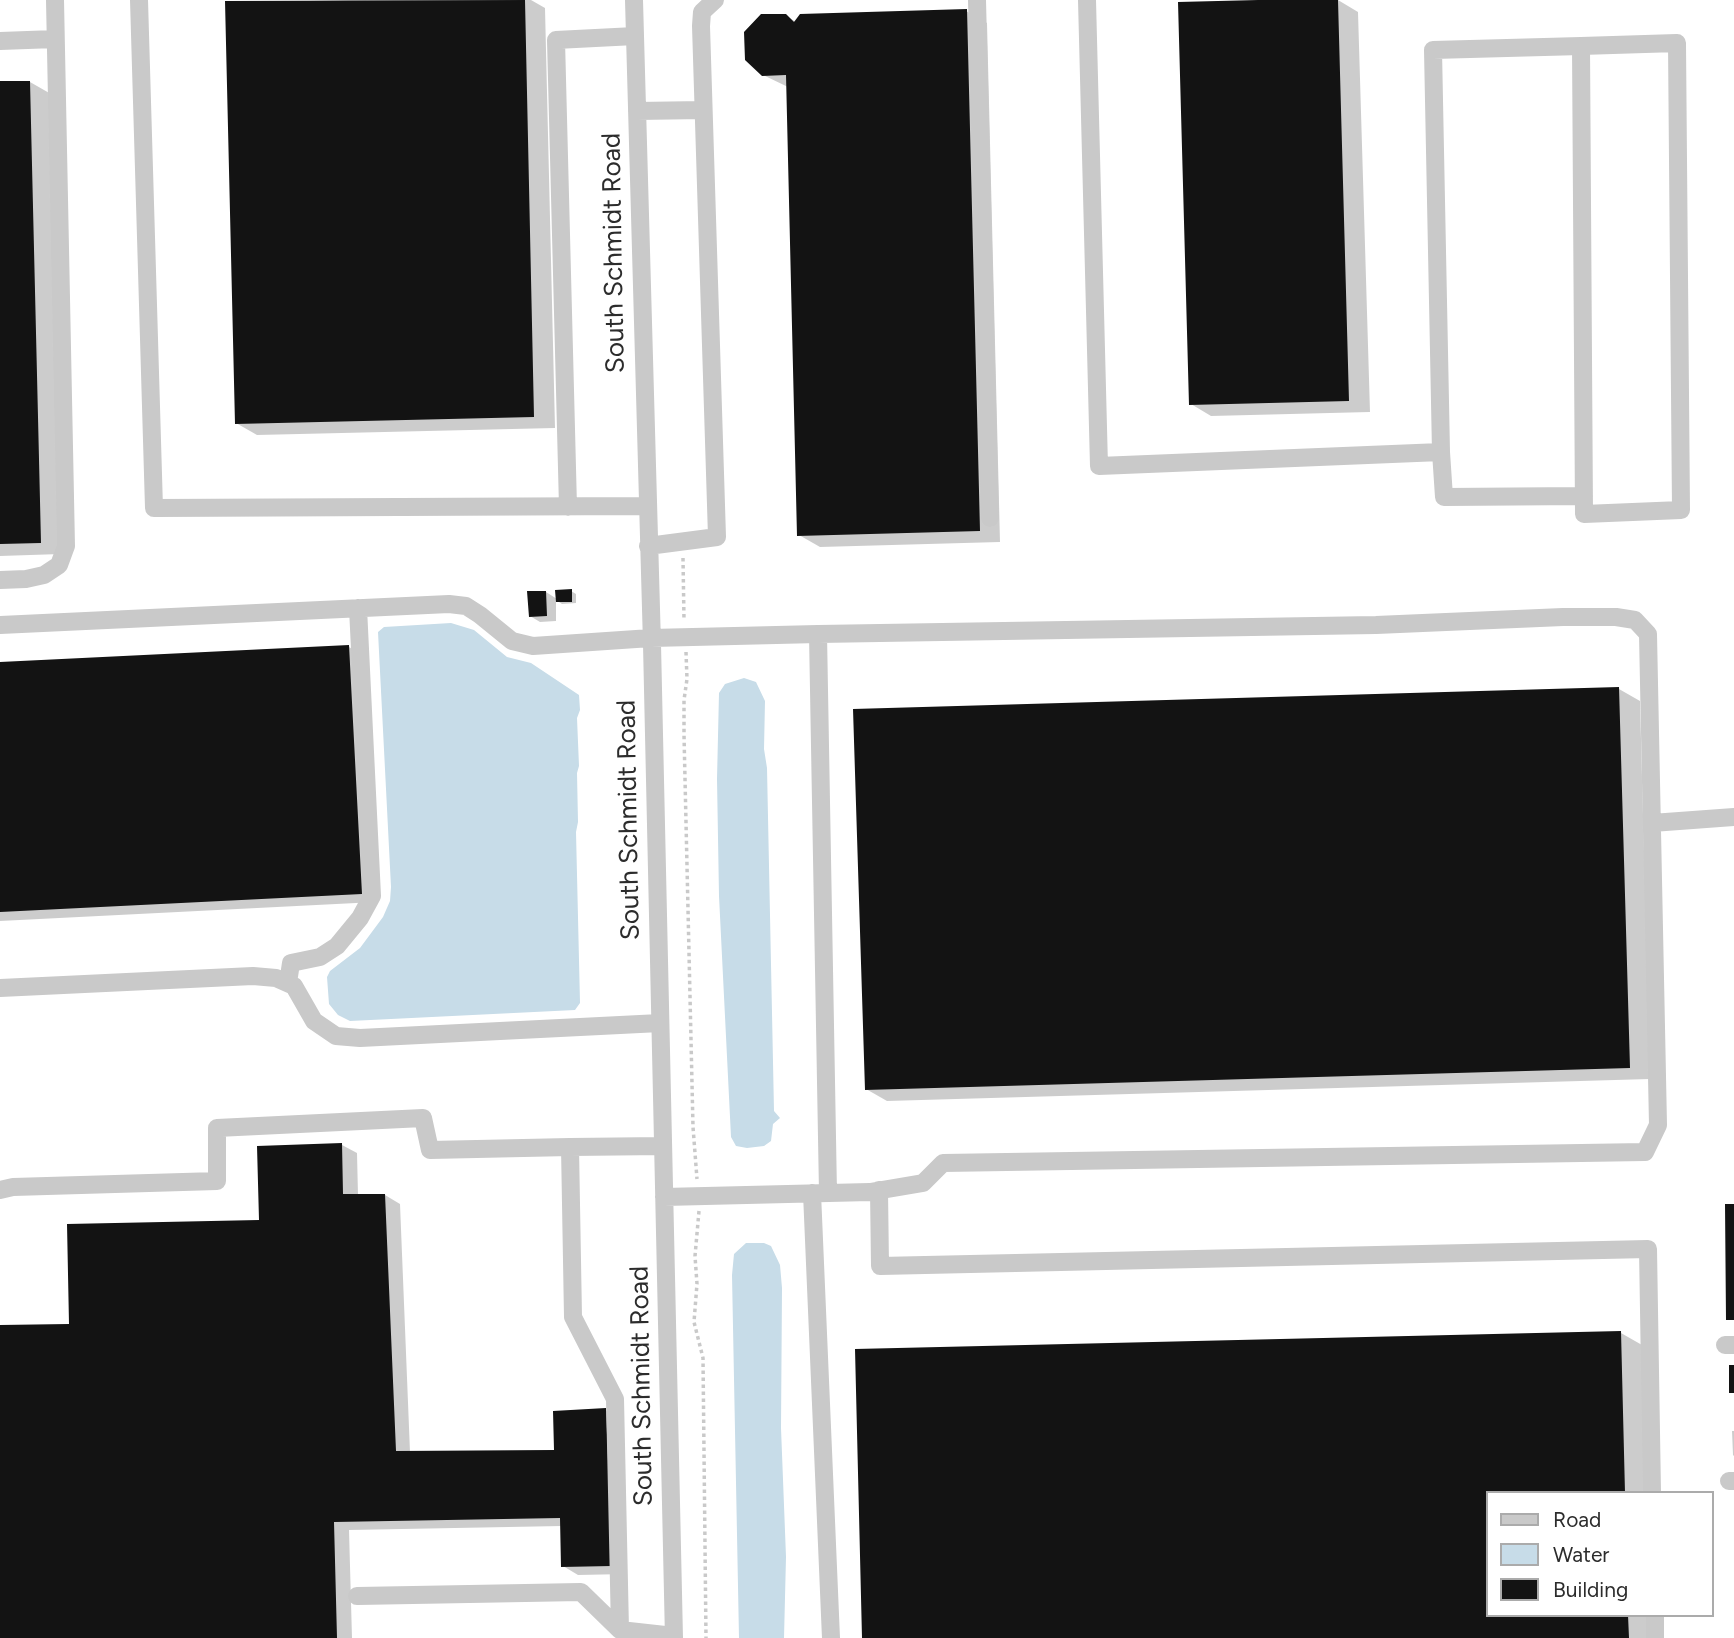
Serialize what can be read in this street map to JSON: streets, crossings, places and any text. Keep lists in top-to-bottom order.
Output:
{
  "streets": {
    "street": ["South Schmidt Road"]
  },
  "legend": ["Road", "Water", "Building"]
}
